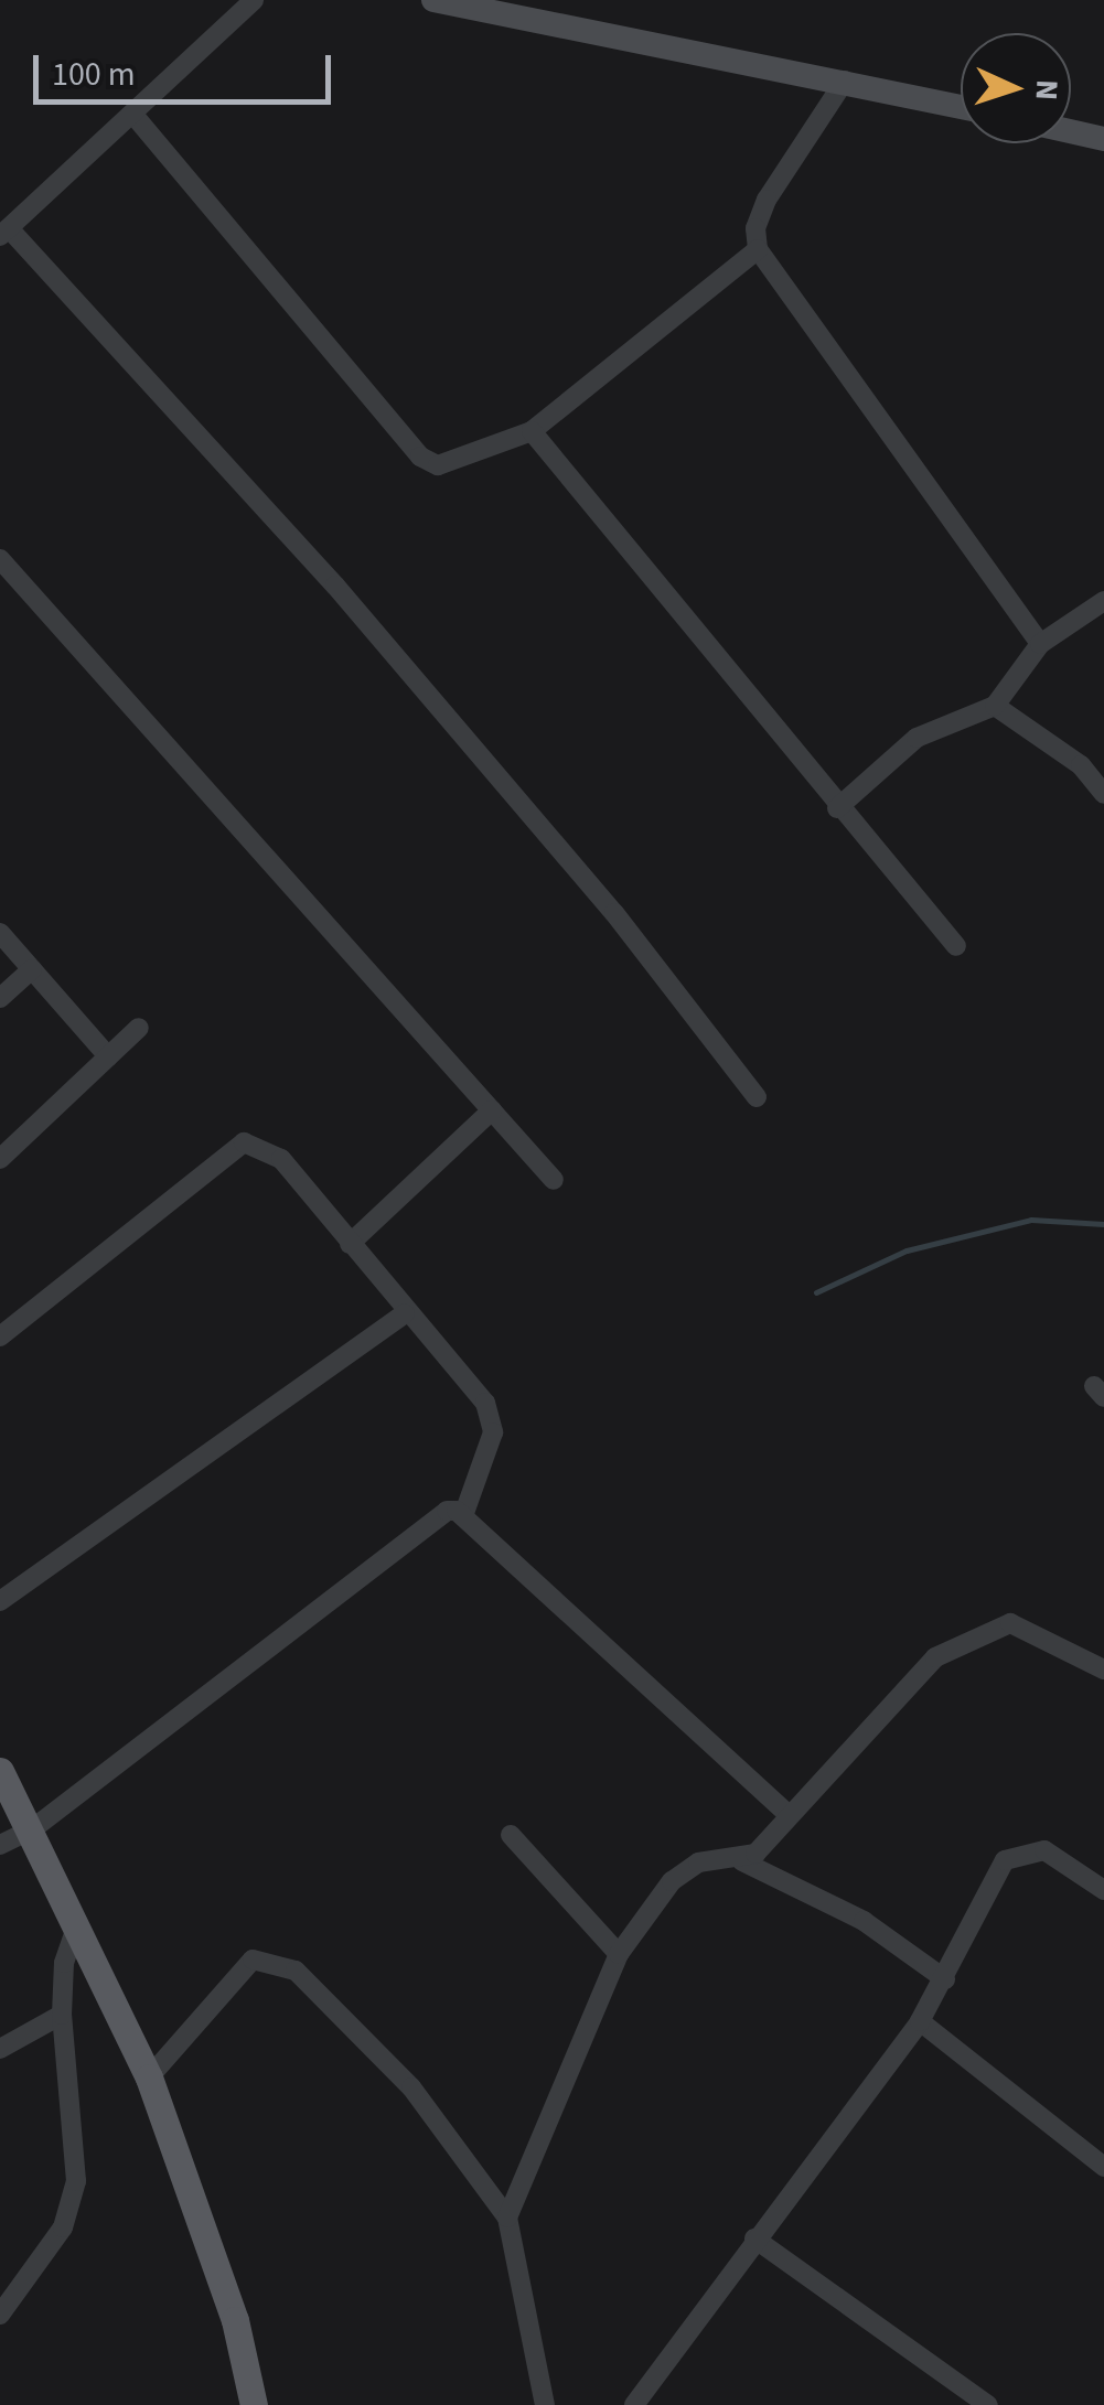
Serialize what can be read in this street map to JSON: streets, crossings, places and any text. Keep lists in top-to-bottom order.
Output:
{
  "scale_bar": "100 m",
  "north": "right"
}
